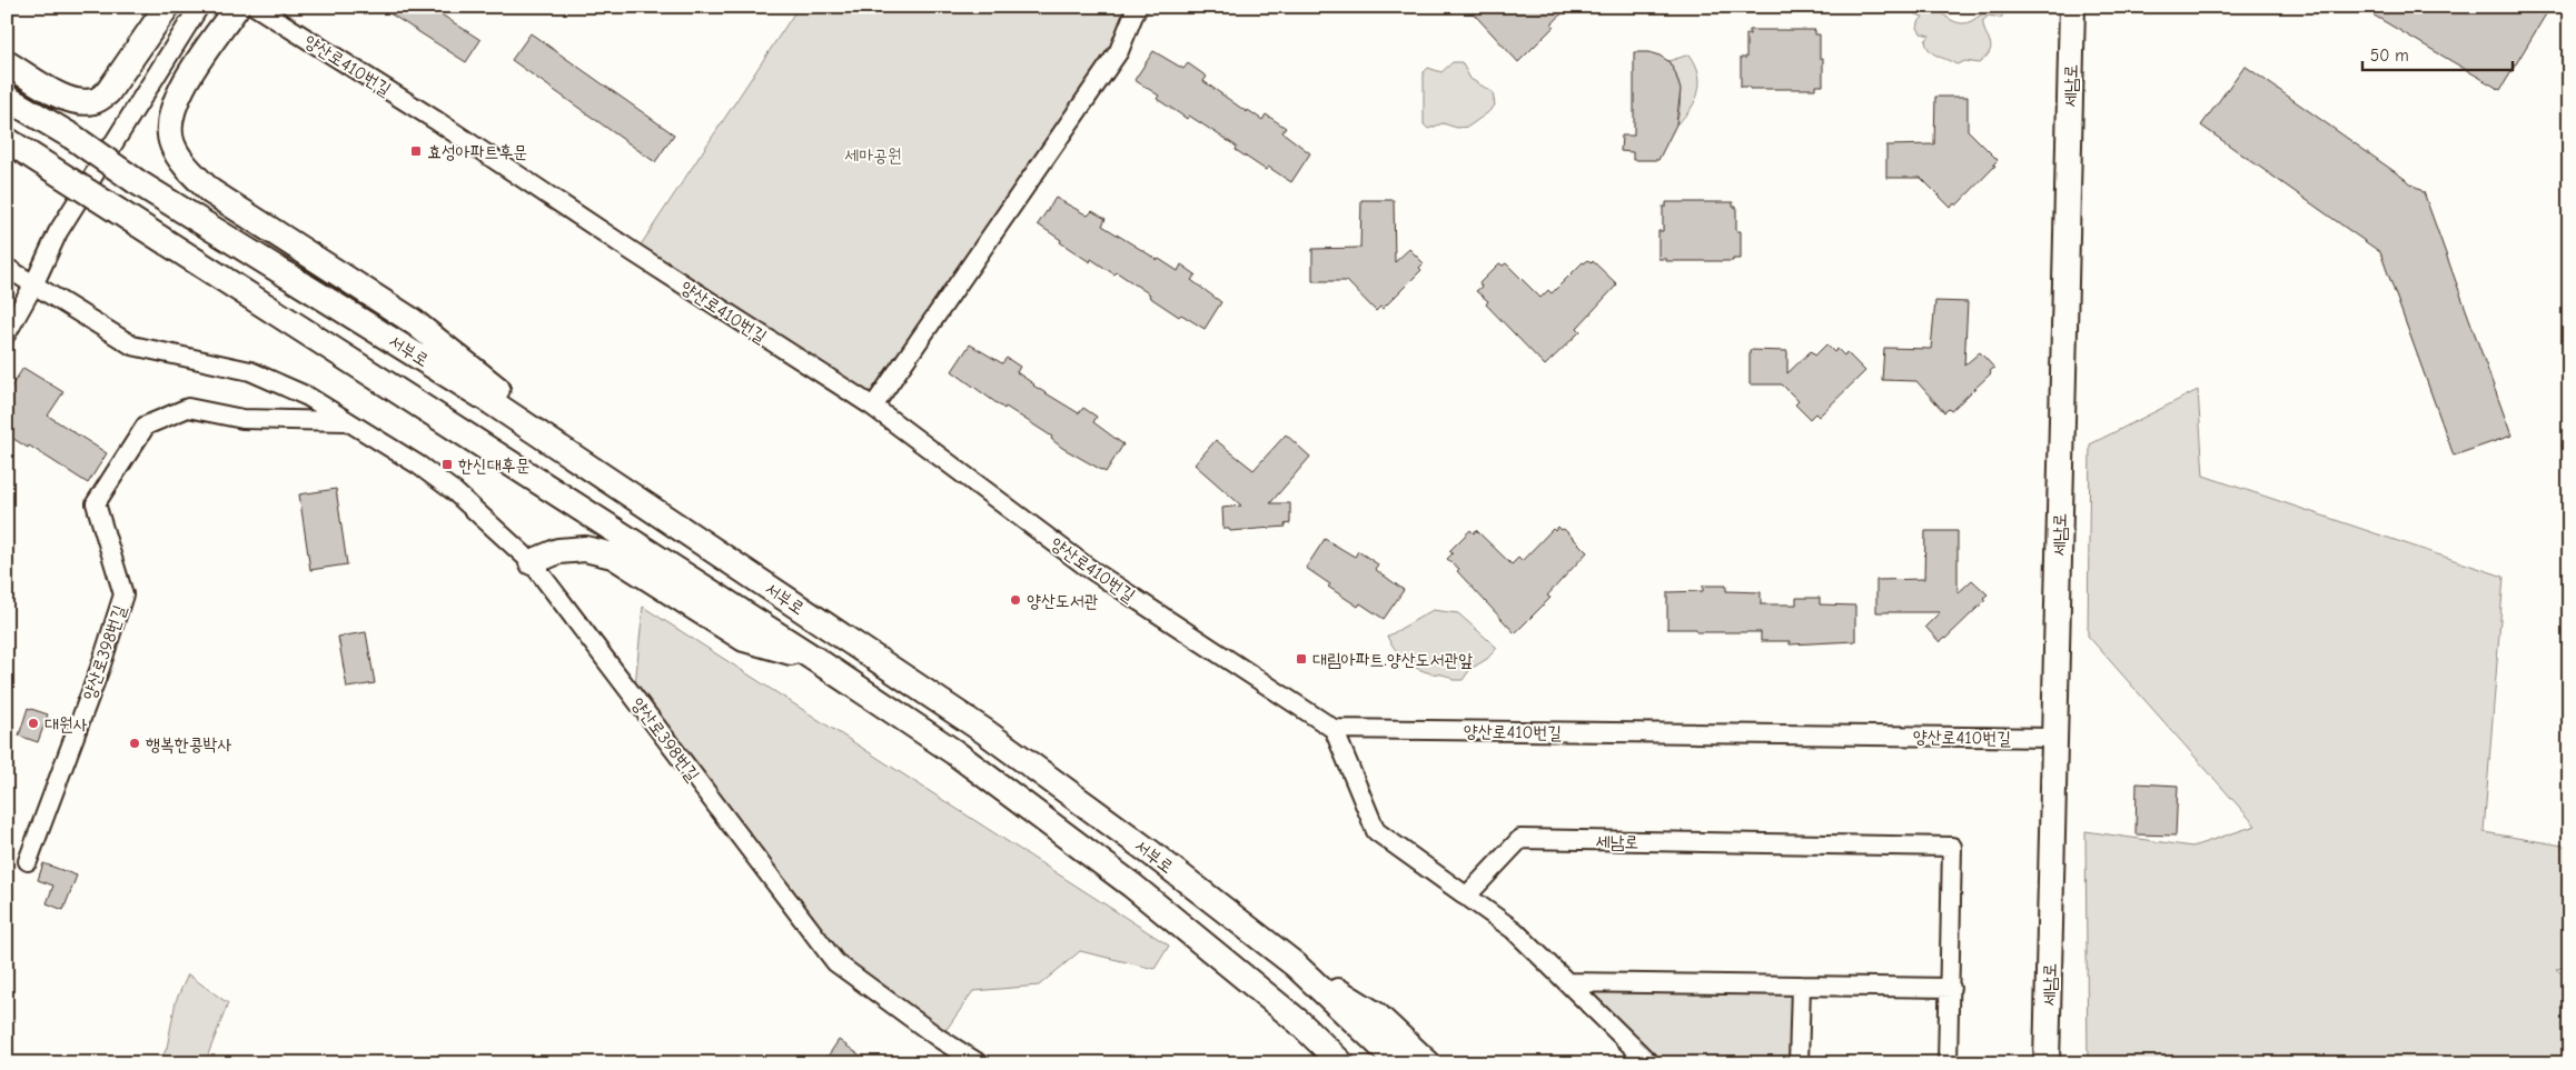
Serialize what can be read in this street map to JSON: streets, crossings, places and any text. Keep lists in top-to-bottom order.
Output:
{
  "streets": {
    "main road": ["세남로", "서부로"],
    "street": ["양산로410번길", "양산로398번길"]
  },
  "crossings": [
    ["양산로410번길", "세남로"]
  ],
  "parks": ["세마공원"],
  "places": {
    "transit": ["효성아파트후문", "한신대후문", "대림아파트.양산도서관앞"],
    "other": ["양산도서관", "대원사", "행복한콩박사"]
  },
  "scale_bar": "50 m"
}
